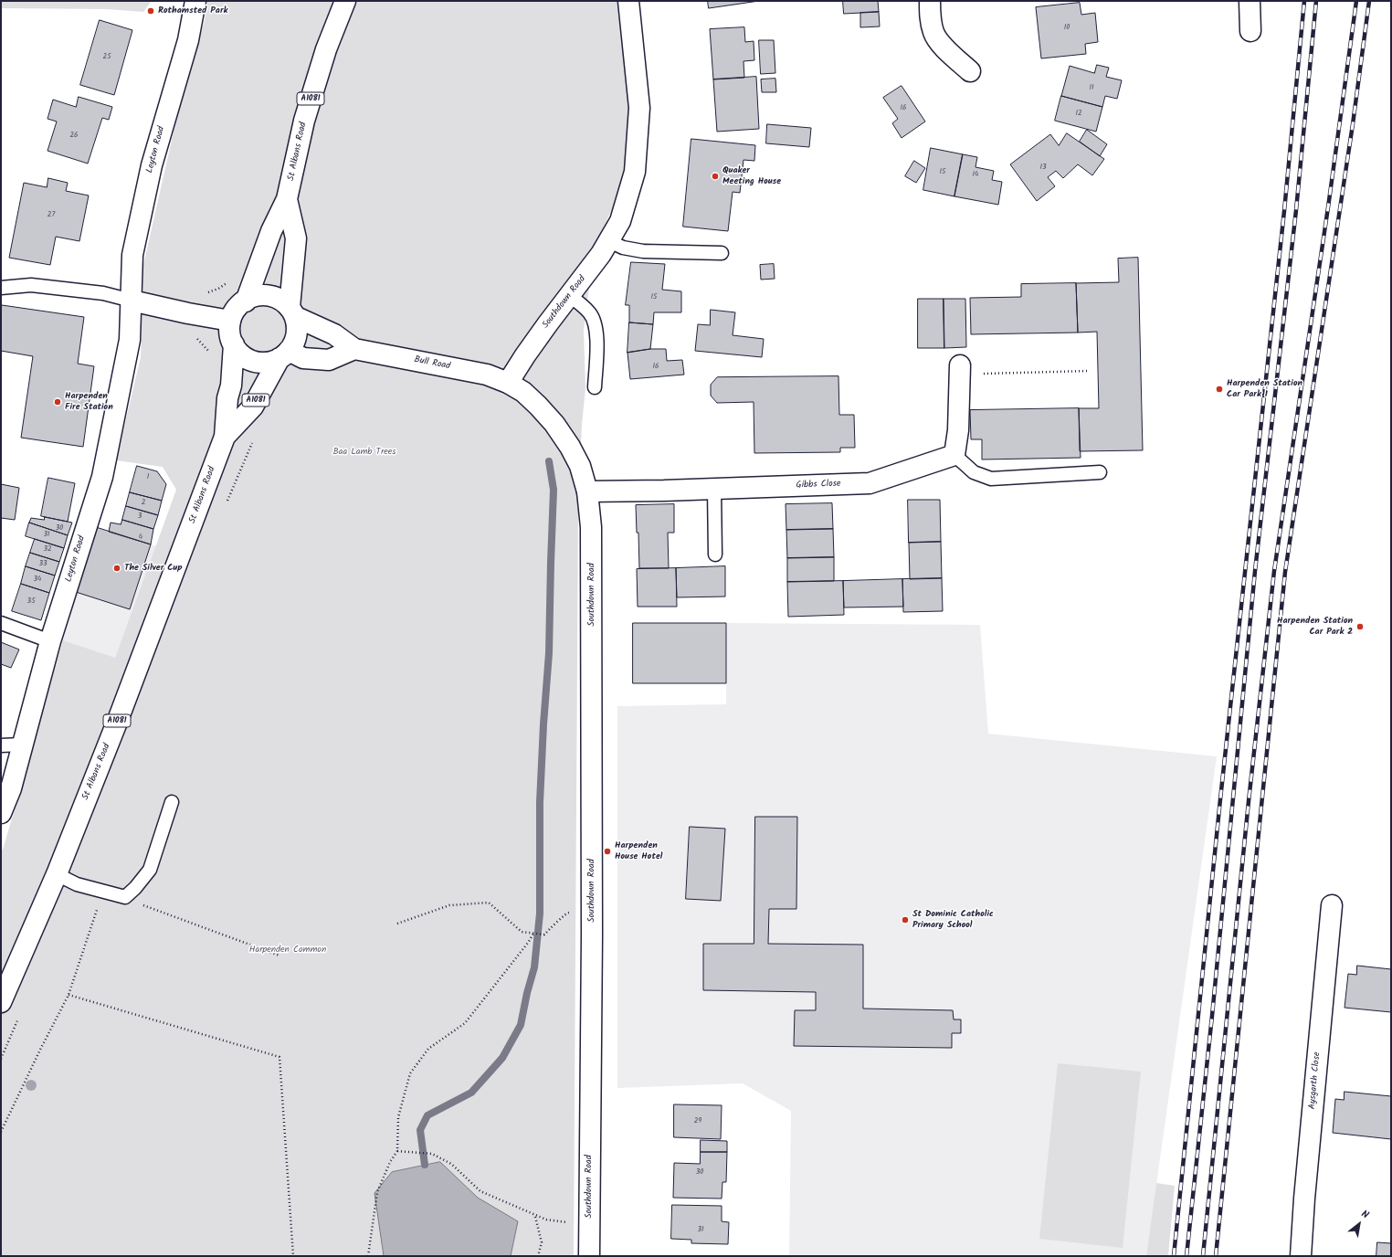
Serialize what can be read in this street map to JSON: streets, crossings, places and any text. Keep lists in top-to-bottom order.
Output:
{
  "streets": {
    "street": [
      "A1081",
      "Leyton Road",
      "St Albans Road",
      "Southdown Road",
      "Bull Road",
      "Gibbs Close",
      "Aysgarth Close"
    ]
  },
  "crossings": [
    ["St Albans Road", "Bull Road"],
    ["Southdown Road", "Bull Road"],
    ["Southdown Road", "Gibbs Close"]
  ],
  "parks": ["Baa Lamb Trees", "Harpenden Common"],
  "places": [
    "Rothamsted Park",
    "Quaker Meeting House",
    "Harpenden Station Car Park 1",
    "Harpenden Fire Station",
    "The Silver Cup",
    "Harpenden Station Car Park 2",
    "Harpenden House Hotel",
    "St Dominic Catholic Primary School"
  ],
  "house_numbers": [
    "10",
    "25",
    "11",
    "16",
    "12",
    "26",
    "13",
    "15",
    "14",
    "27",
    "15",
    "16",
    "1",
    "2",
    "3",
    "30",
    "31",
    "4",
    "32",
    "33",
    "34",
    "35",
    "29",
    "30",
    "31"
  ],
  "north": "top right"
}
